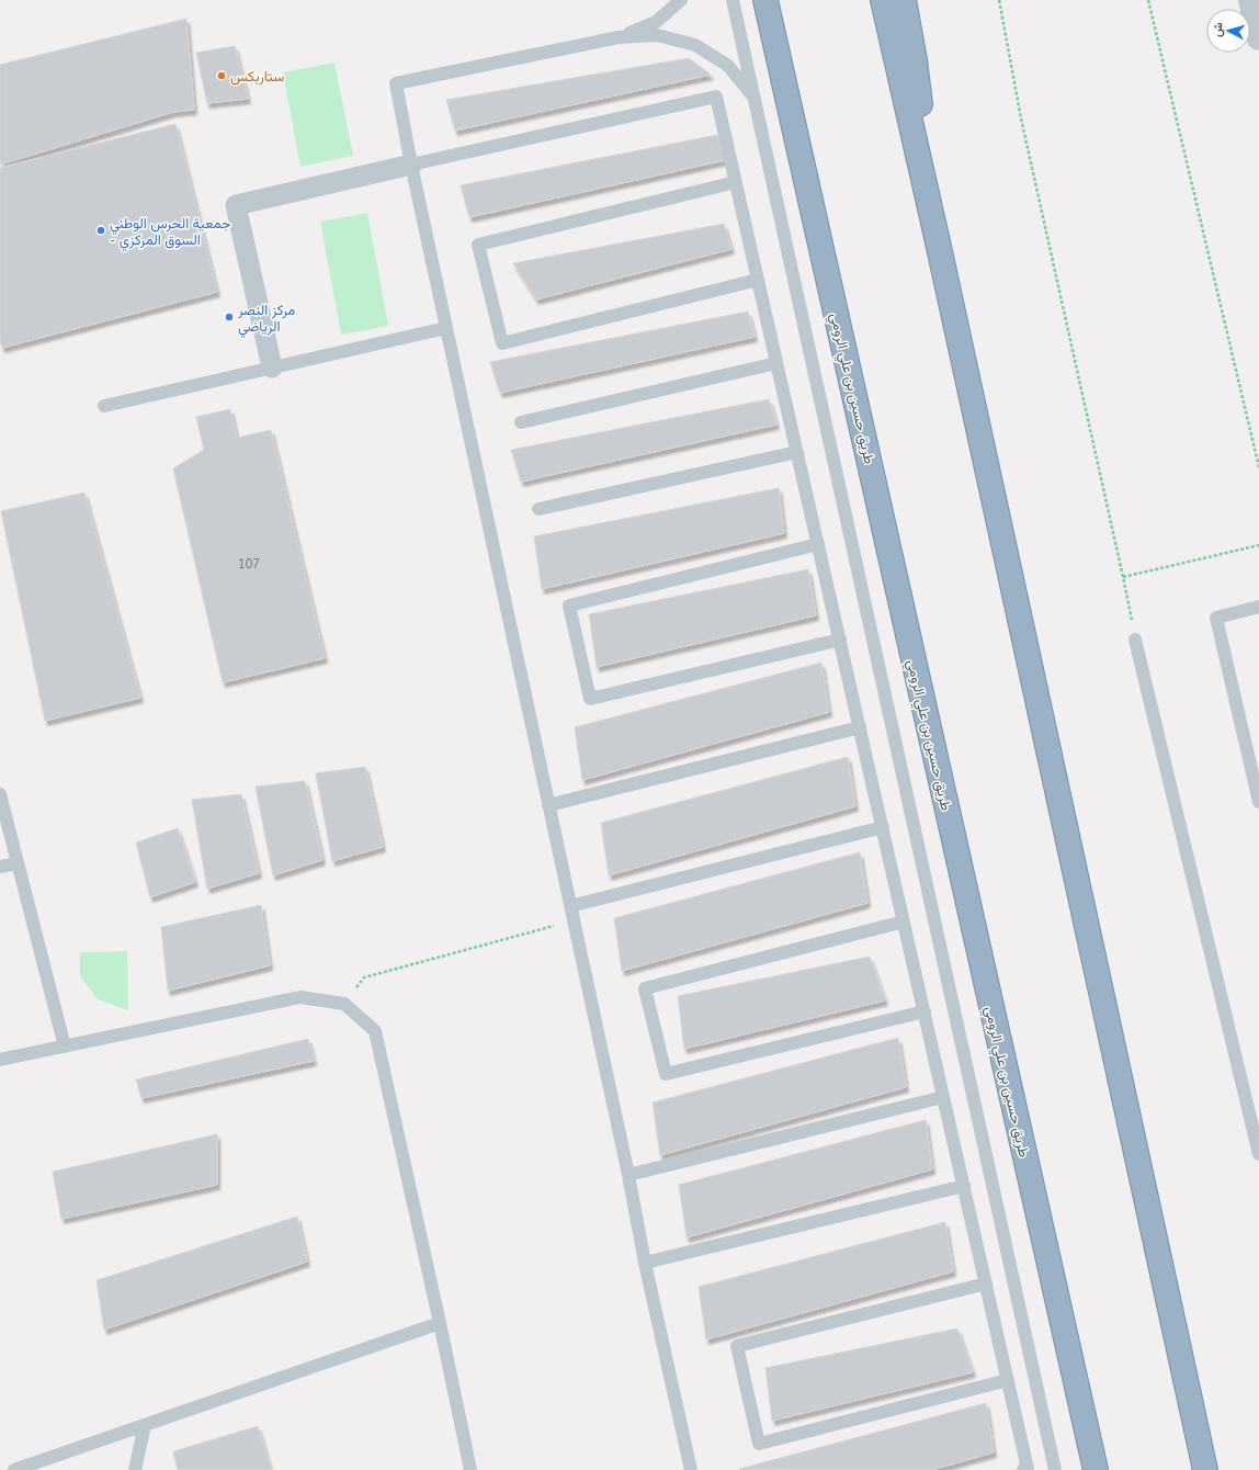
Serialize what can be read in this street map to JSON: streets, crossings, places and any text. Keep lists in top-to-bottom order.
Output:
{
  "streets": {
    "highway": ["طريق حسين بن علي الرومي"]
  },
  "places": ["ستاربكس", "جمعية الحرس الوطني - السوق المركزي", "مركز النصر الرياضي"],
  "house_numbers": ["107"],
  "north": "left"
}
